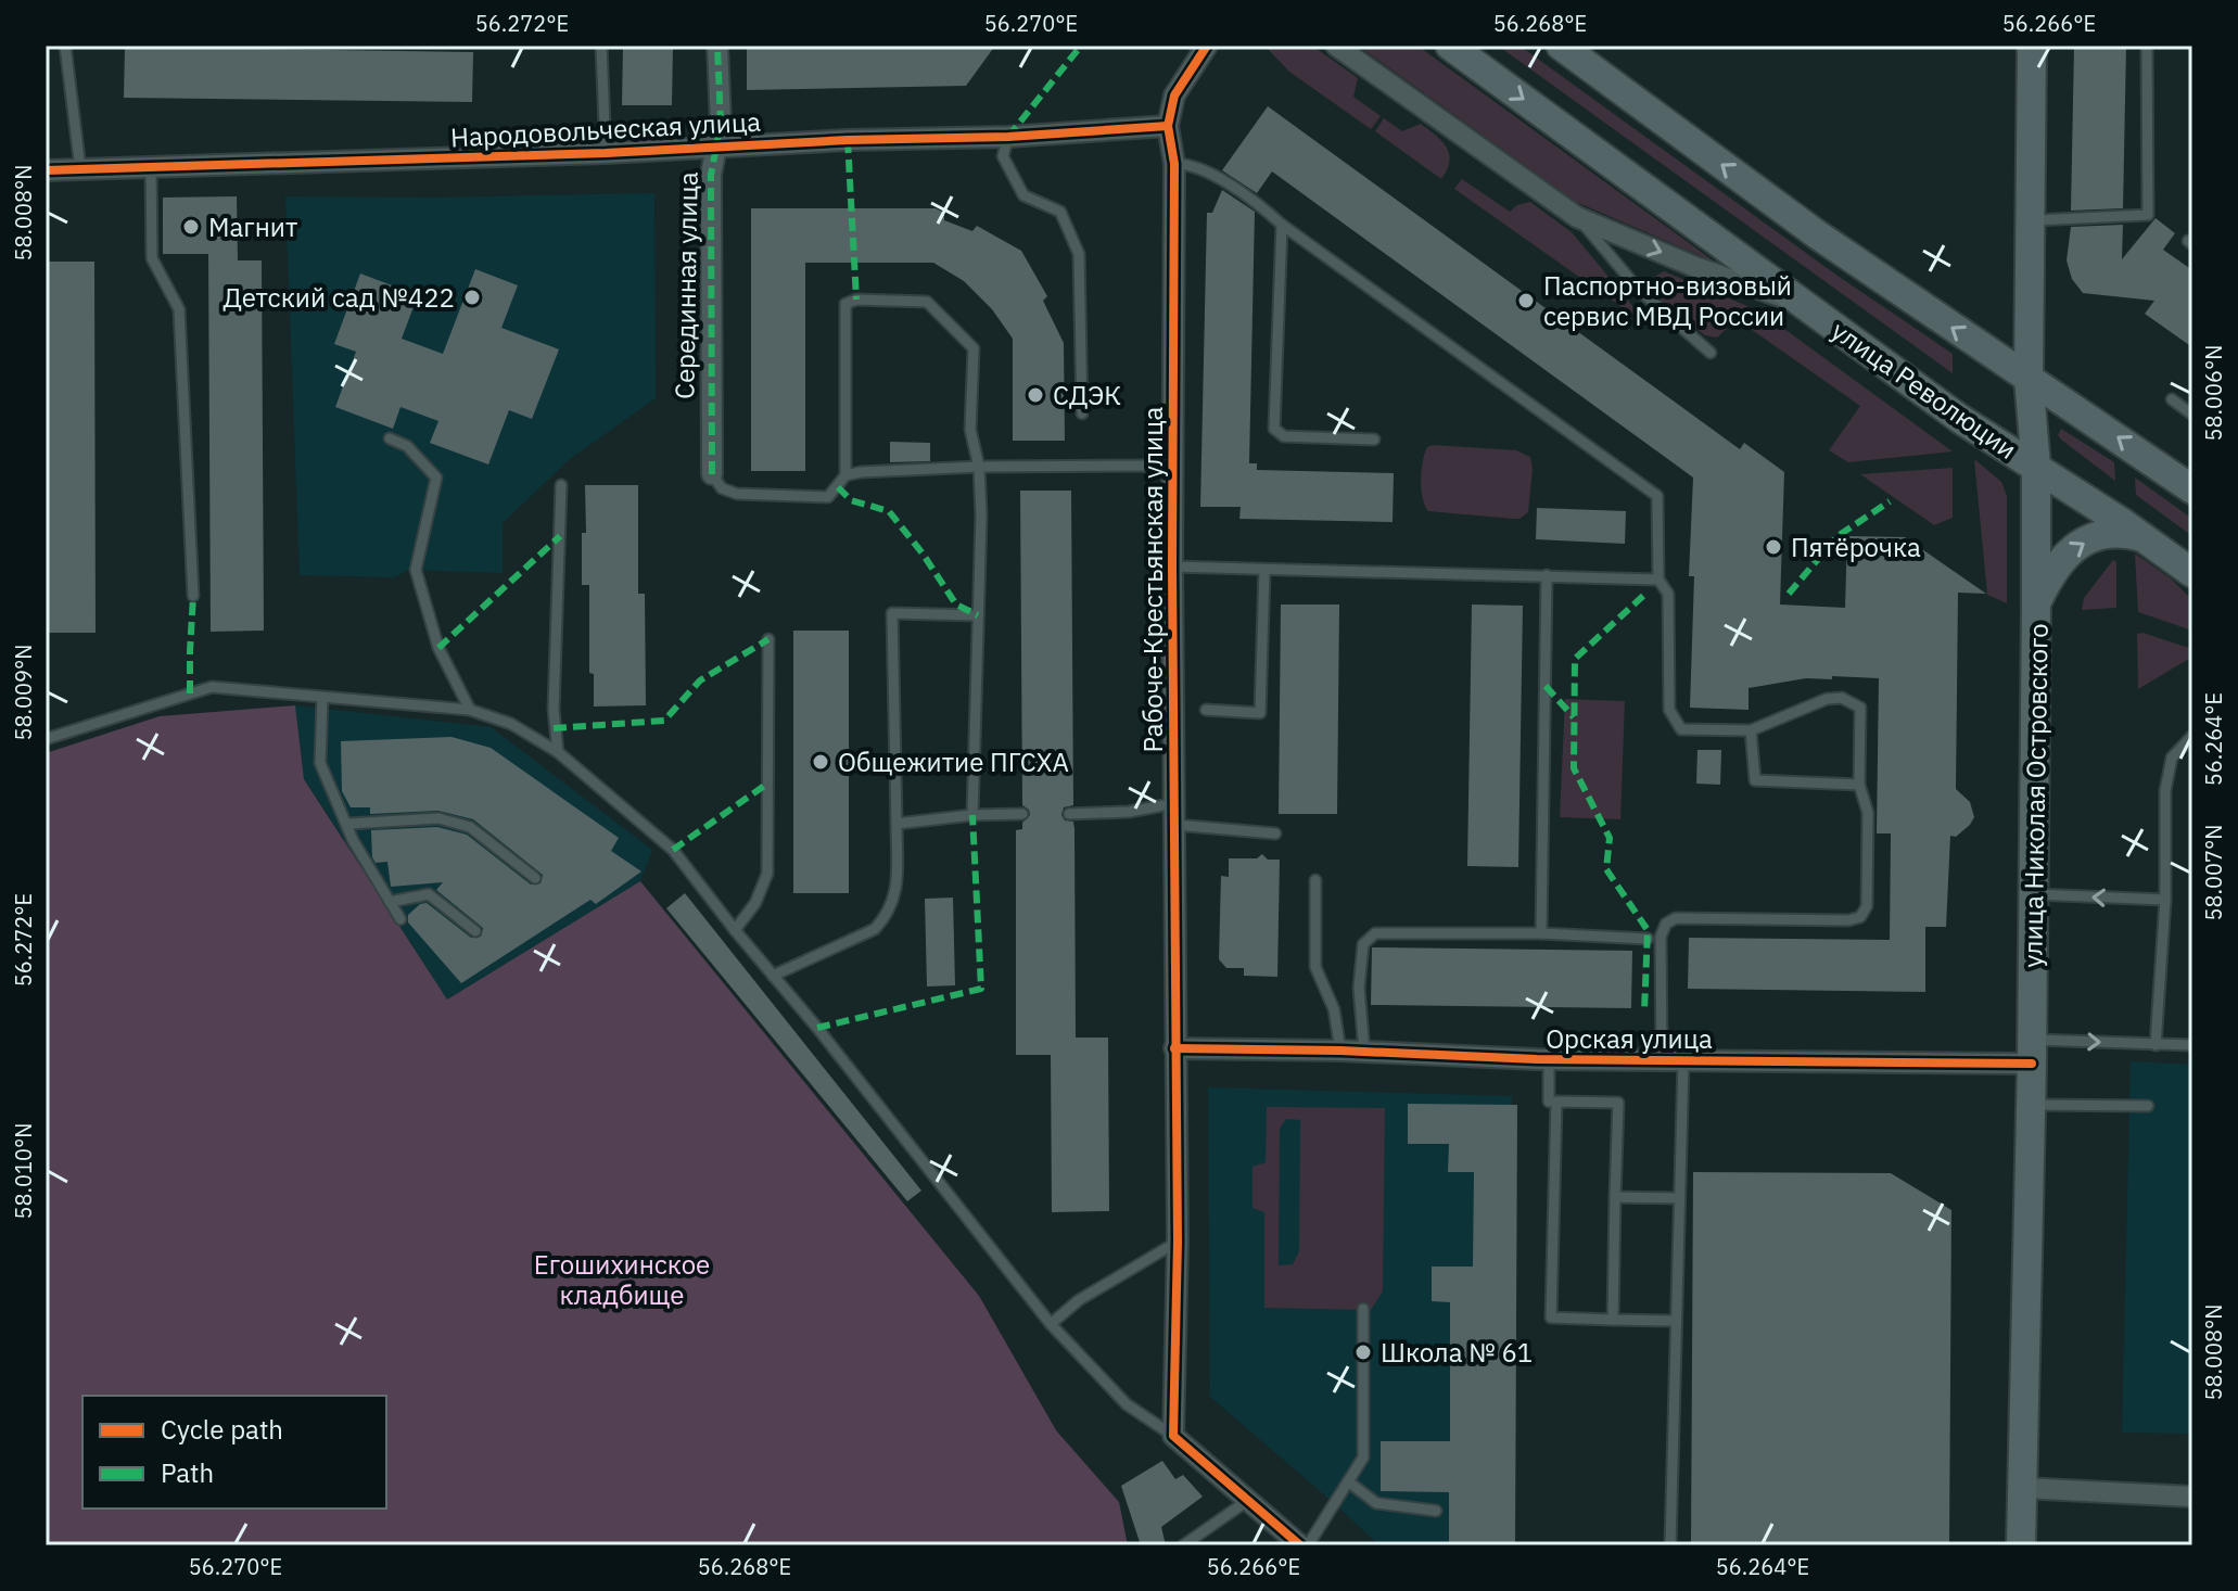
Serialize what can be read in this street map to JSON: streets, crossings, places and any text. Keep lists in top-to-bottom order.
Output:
{
  "streets": {
    "main road": ["улица Революции", "улица Николая Островского"],
    "street": [
      "Народовольческая улица",
      "Серединная улица",
      "Рабоче-Крестьянская улица",
      "Орская улица"
    ]
  },
  "crossings": [
    ["Народовольческая улица", "Серединная улица"],
    ["Народовольческая улица", "Рабоче-Крестьянская улица"],
    ["улица Революции", "улица Николая Островского"],
    ["Рабоче-Крестьянская улица", "Орская улица"],
    ["улица Николая Островского", "Орская улица"]
  ],
  "parks": ["Егошихинское кладбище"],
  "places": [
    "Магнит",
    "Детский сад №422",
    "Паспортно-визовый сервис МВД России",
    "СДЭК",
    "Пятёрочка",
    "Общежитие ПГСХА",
    "Школа № 61"
  ],
  "legend": ["Cycle path", "Path"],
  "coordinates": [
    "56.272°E",
    "56.270°E",
    "56.268°E",
    "56.266°E",
    "58.008°N",
    "58.006°N",
    "58.009°N",
    "56.264°E",
    "58.007°N",
    "58.010°N"
  ]
}
